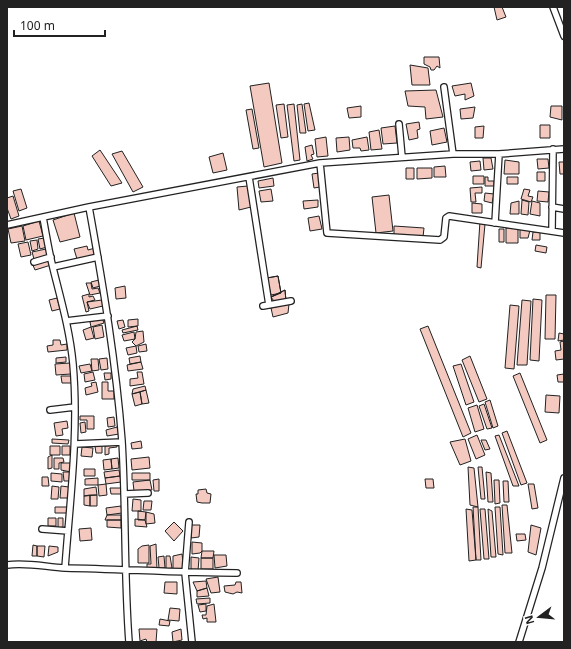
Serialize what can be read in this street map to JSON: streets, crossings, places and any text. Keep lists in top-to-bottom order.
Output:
{
  "scale_bar": "100 m",
  "north": "left"
}
